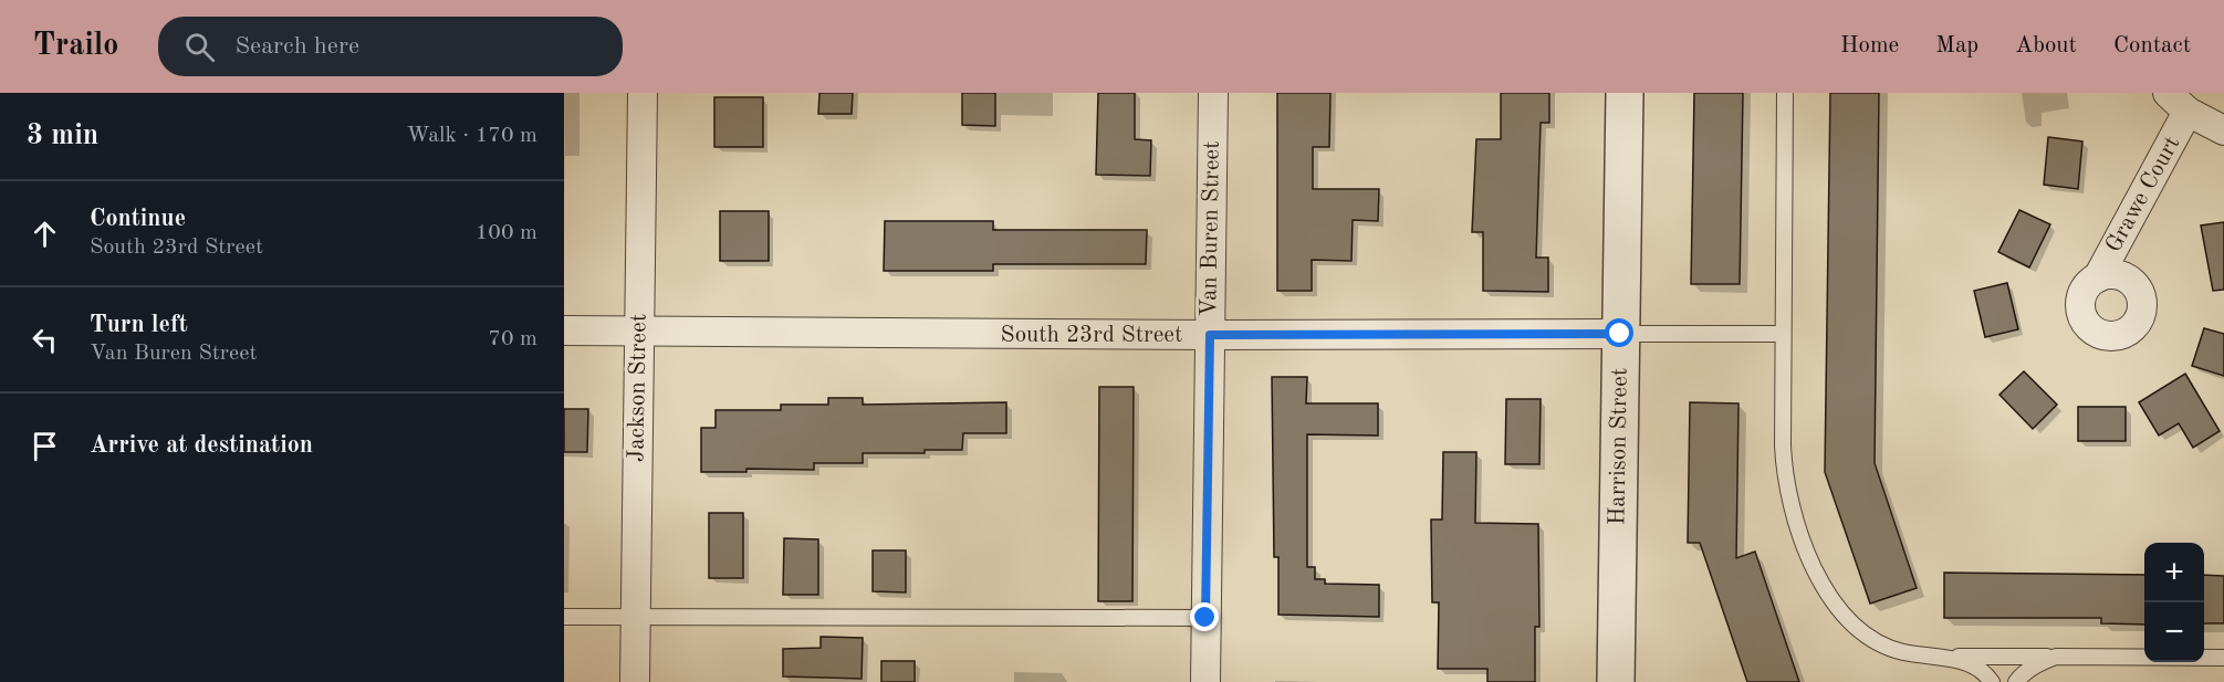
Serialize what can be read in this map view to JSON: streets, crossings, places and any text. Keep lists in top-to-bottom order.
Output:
{
  "streets": {
    "street": [
      "Grawe Court",
      "Van Buren Street",
      "South 23rd Street",
      "Jackson Street",
      "Harrison Street"
    ]
  },
  "crossings": [
    ["Van Buren Street", "South 23rd Street"],
    ["South 23rd Street", "Jackson Street"],
    ["South 23rd Street", "Harrison Street"]
  ],
  "page": {
    "header": "Trailo",
    "search": "Search here",
    "nav": [
      "Home",
      "Map",
      "About",
      "Contact"
    ],
    "heading": ["3 min", "Walk · 170 m"],
    "list": [
      ["Continue", "South 23rd Street", "100 m"],
      ["Turn left", "Van Buren Street", "70 m"],
      "Arrive at destination"
    ],
    "map_buttons": ["+", "−"]
  }
}
